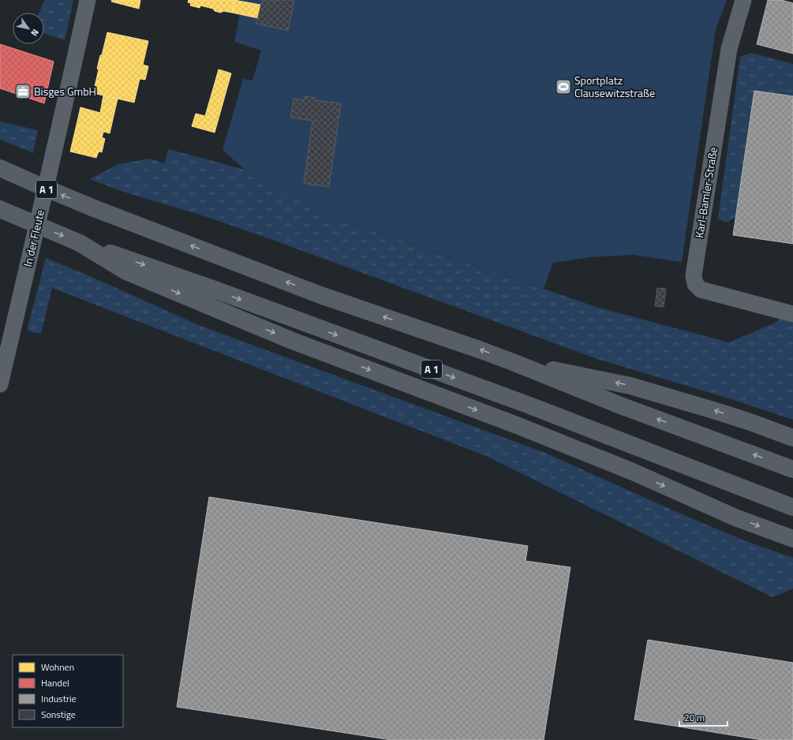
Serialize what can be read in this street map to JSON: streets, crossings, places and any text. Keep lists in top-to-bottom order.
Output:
{
  "streets": {
    "highway": ["A 1"],
    "street": ["Karl-Bamler-Straße", "In der Fleute"]
  },
  "places": {
    "sports": ["Sportplatz Clausewitzstraße"],
    "office": ["Bisges GmbH"]
  },
  "legend": [
    "Wohnen",
    "Handel",
    "Industrie",
    "Sonstige"
  ],
  "scale_bar": "20 m",
  "north": "bottom right"
}
